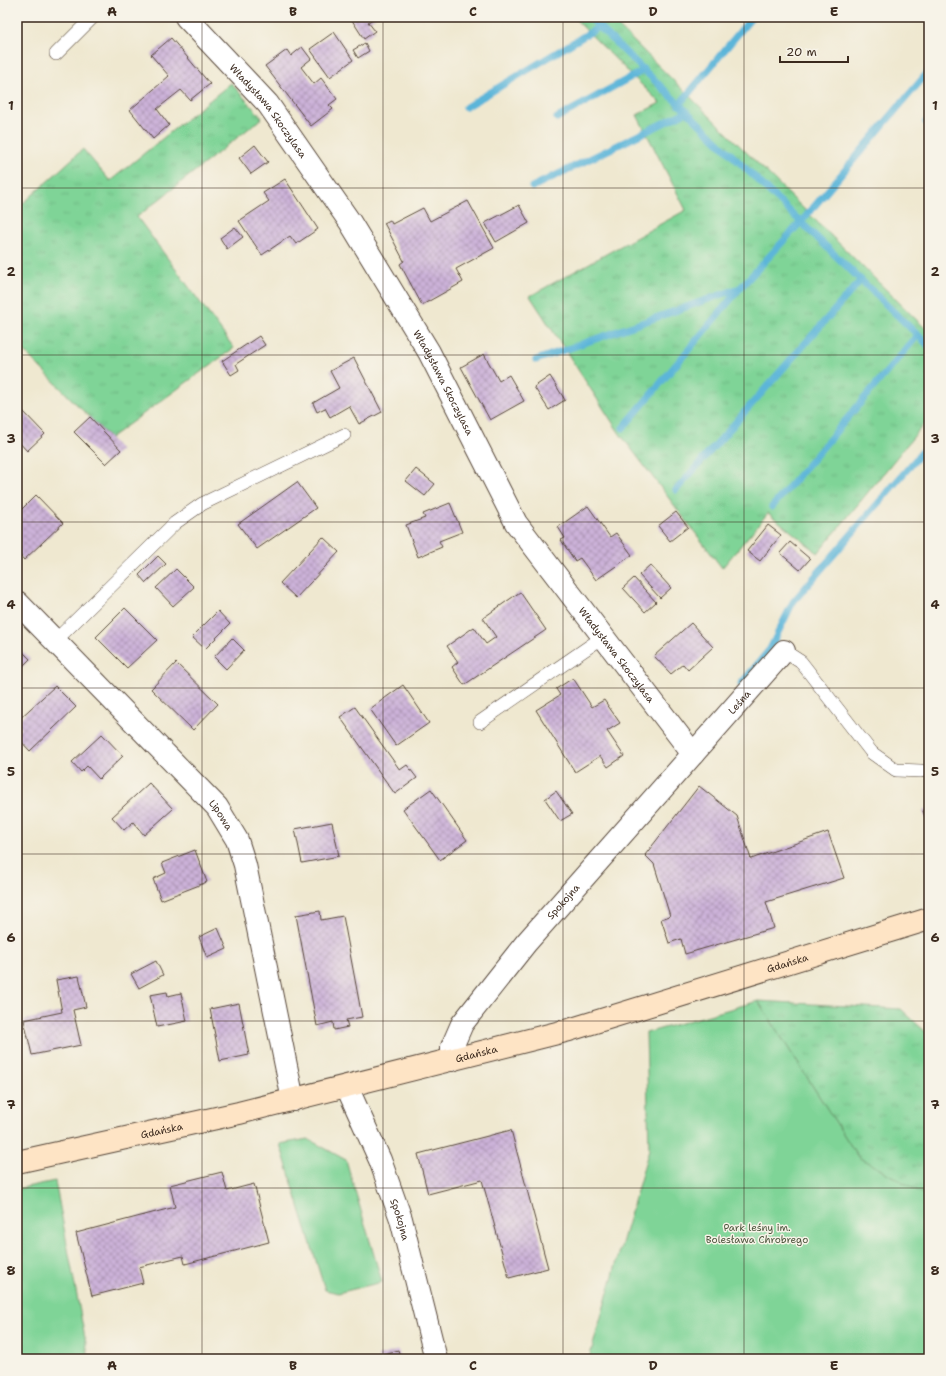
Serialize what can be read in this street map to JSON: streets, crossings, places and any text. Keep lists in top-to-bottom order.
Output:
{
  "streets": {
    "main road": ["Gdańska"],
    "street": [
      "Władysława Skoczylasa",
      "Leśna",
      "Lipowa",
      "Spokojna"
    ]
  },
  "crossings": [
    ["Władysława Skoczylasa", "Leśna"],
    ["Władysława Skoczylasa", "Spokojna"],
    ["Leśna", "Spokojna"],
    ["Lipowa", "Gdańska"],
    ["Spokojna", "Gdańska"]
  ],
  "parks": ["Park leśny im. Bolesława Chrobrego"],
  "scale_bar": "20 m",
  "grid": {
    "columns": [
      "A",
      "B",
      "C",
      "D",
      "E"
    ],
    "rows": [
      "1",
      "2",
      "3",
      "4",
      "5",
      "6",
      "7",
      "8"
    ]
  }
}
